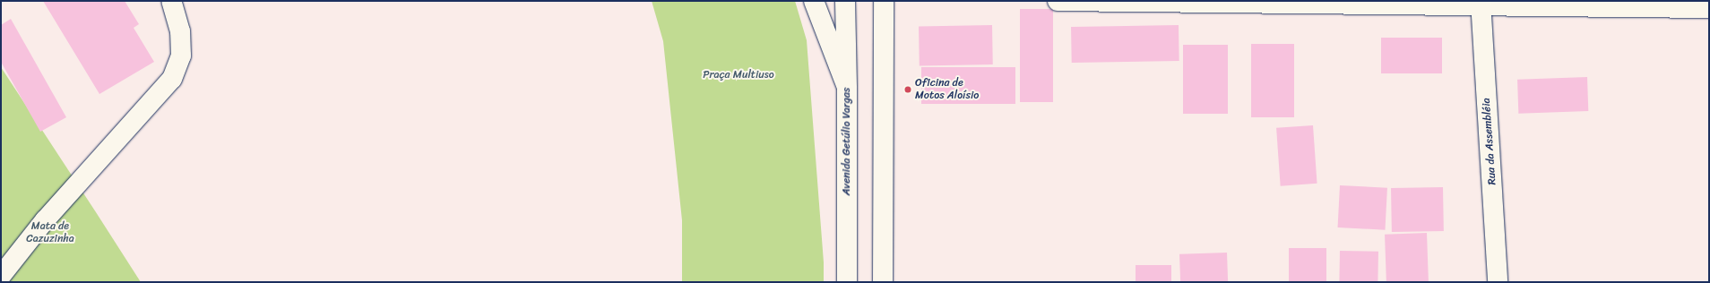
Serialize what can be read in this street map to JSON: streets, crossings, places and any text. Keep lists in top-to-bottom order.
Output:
{
  "streets": {
    "street": ["Avenida Getúlio Vargas", "Rua da Assembléia"]
  },
  "parks": ["Praça Multiuso", "Mata de Cazuzinha"],
  "places": ["Oficina de Motos Aloísio"]
}
